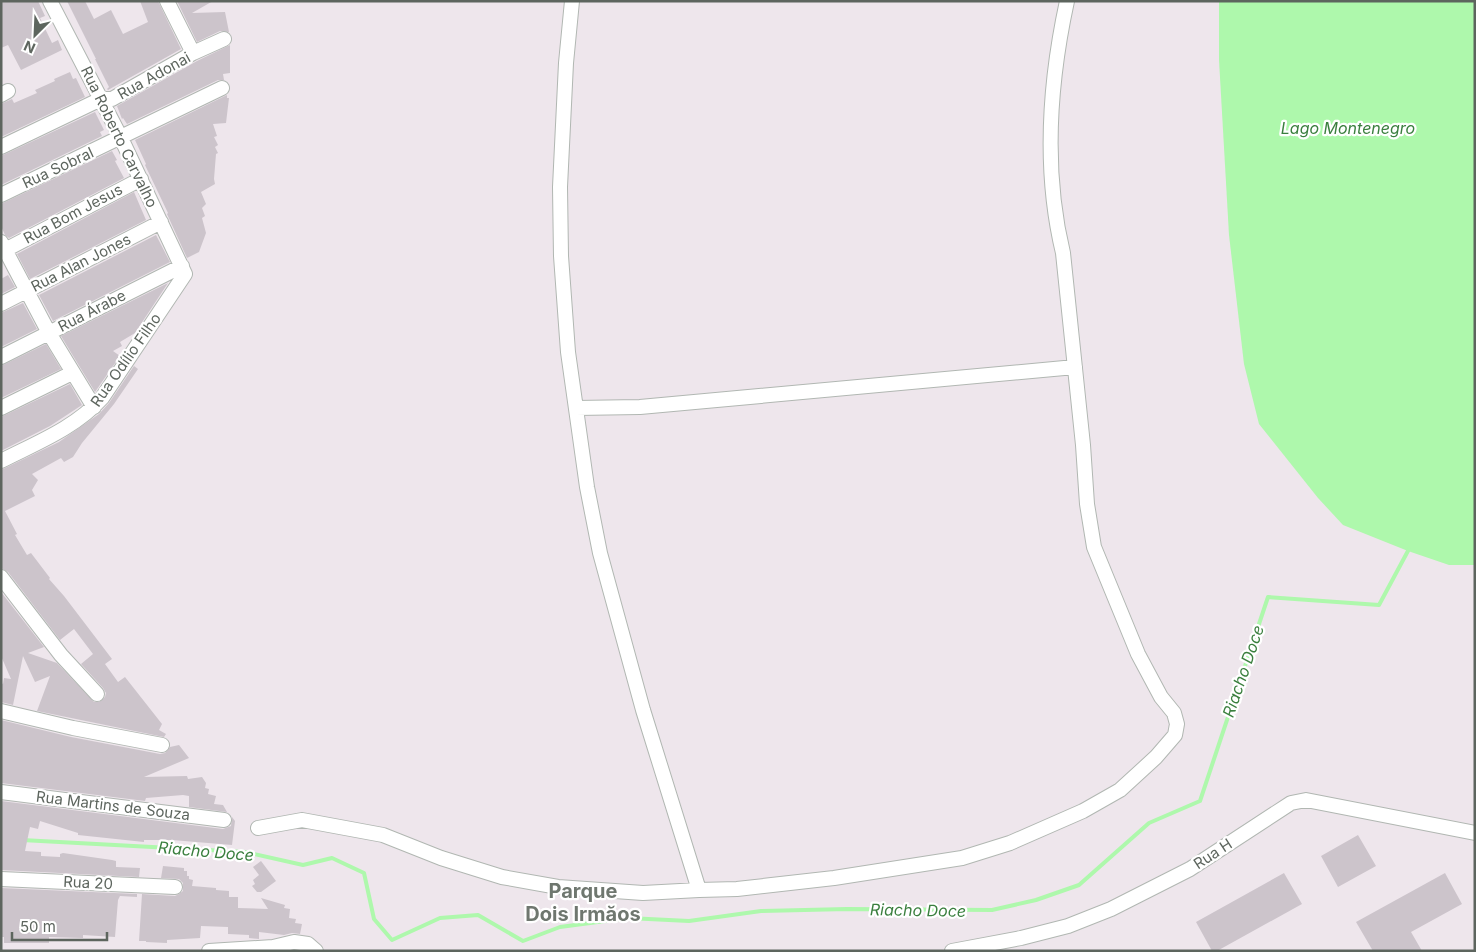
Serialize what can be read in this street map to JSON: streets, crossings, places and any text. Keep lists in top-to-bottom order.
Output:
{
  "streets": {
    "street": [
      "Rua Adonai",
      "Rua Roberto Carvalho",
      "Rua Sobral",
      "Rua Bom Jesus",
      "Rua Alan Jones",
      "Rua Árabe",
      "Rua Odílio Filho",
      "Rua Martins de Souza",
      "Rua H",
      "Rua 20"
    ]
  },
  "crossings": [
    ["Rua Adonai", "Rua Roberto Carvalho"],
    ["Rua Roberto Carvalho", "Rua Sobral"],
    ["Rua Roberto Carvalho", "Rua Bom Jesus"],
    ["Rua Roberto Carvalho", "Rua Alan Jones"],
    ["Rua Roberto Carvalho", "Rua Árabe"],
    ["Rua Roberto Carvalho", "Rua Odílio Filho"],
    ["Rua Árabe", "Rua Odílio Filho"]
  ],
  "districts": ["Parque Dois Irmăos"],
  "water": ["Lago Montenegro", "Riacho Doce"],
  "scale_bar": "50 m",
  "north": "bottom left"
}
